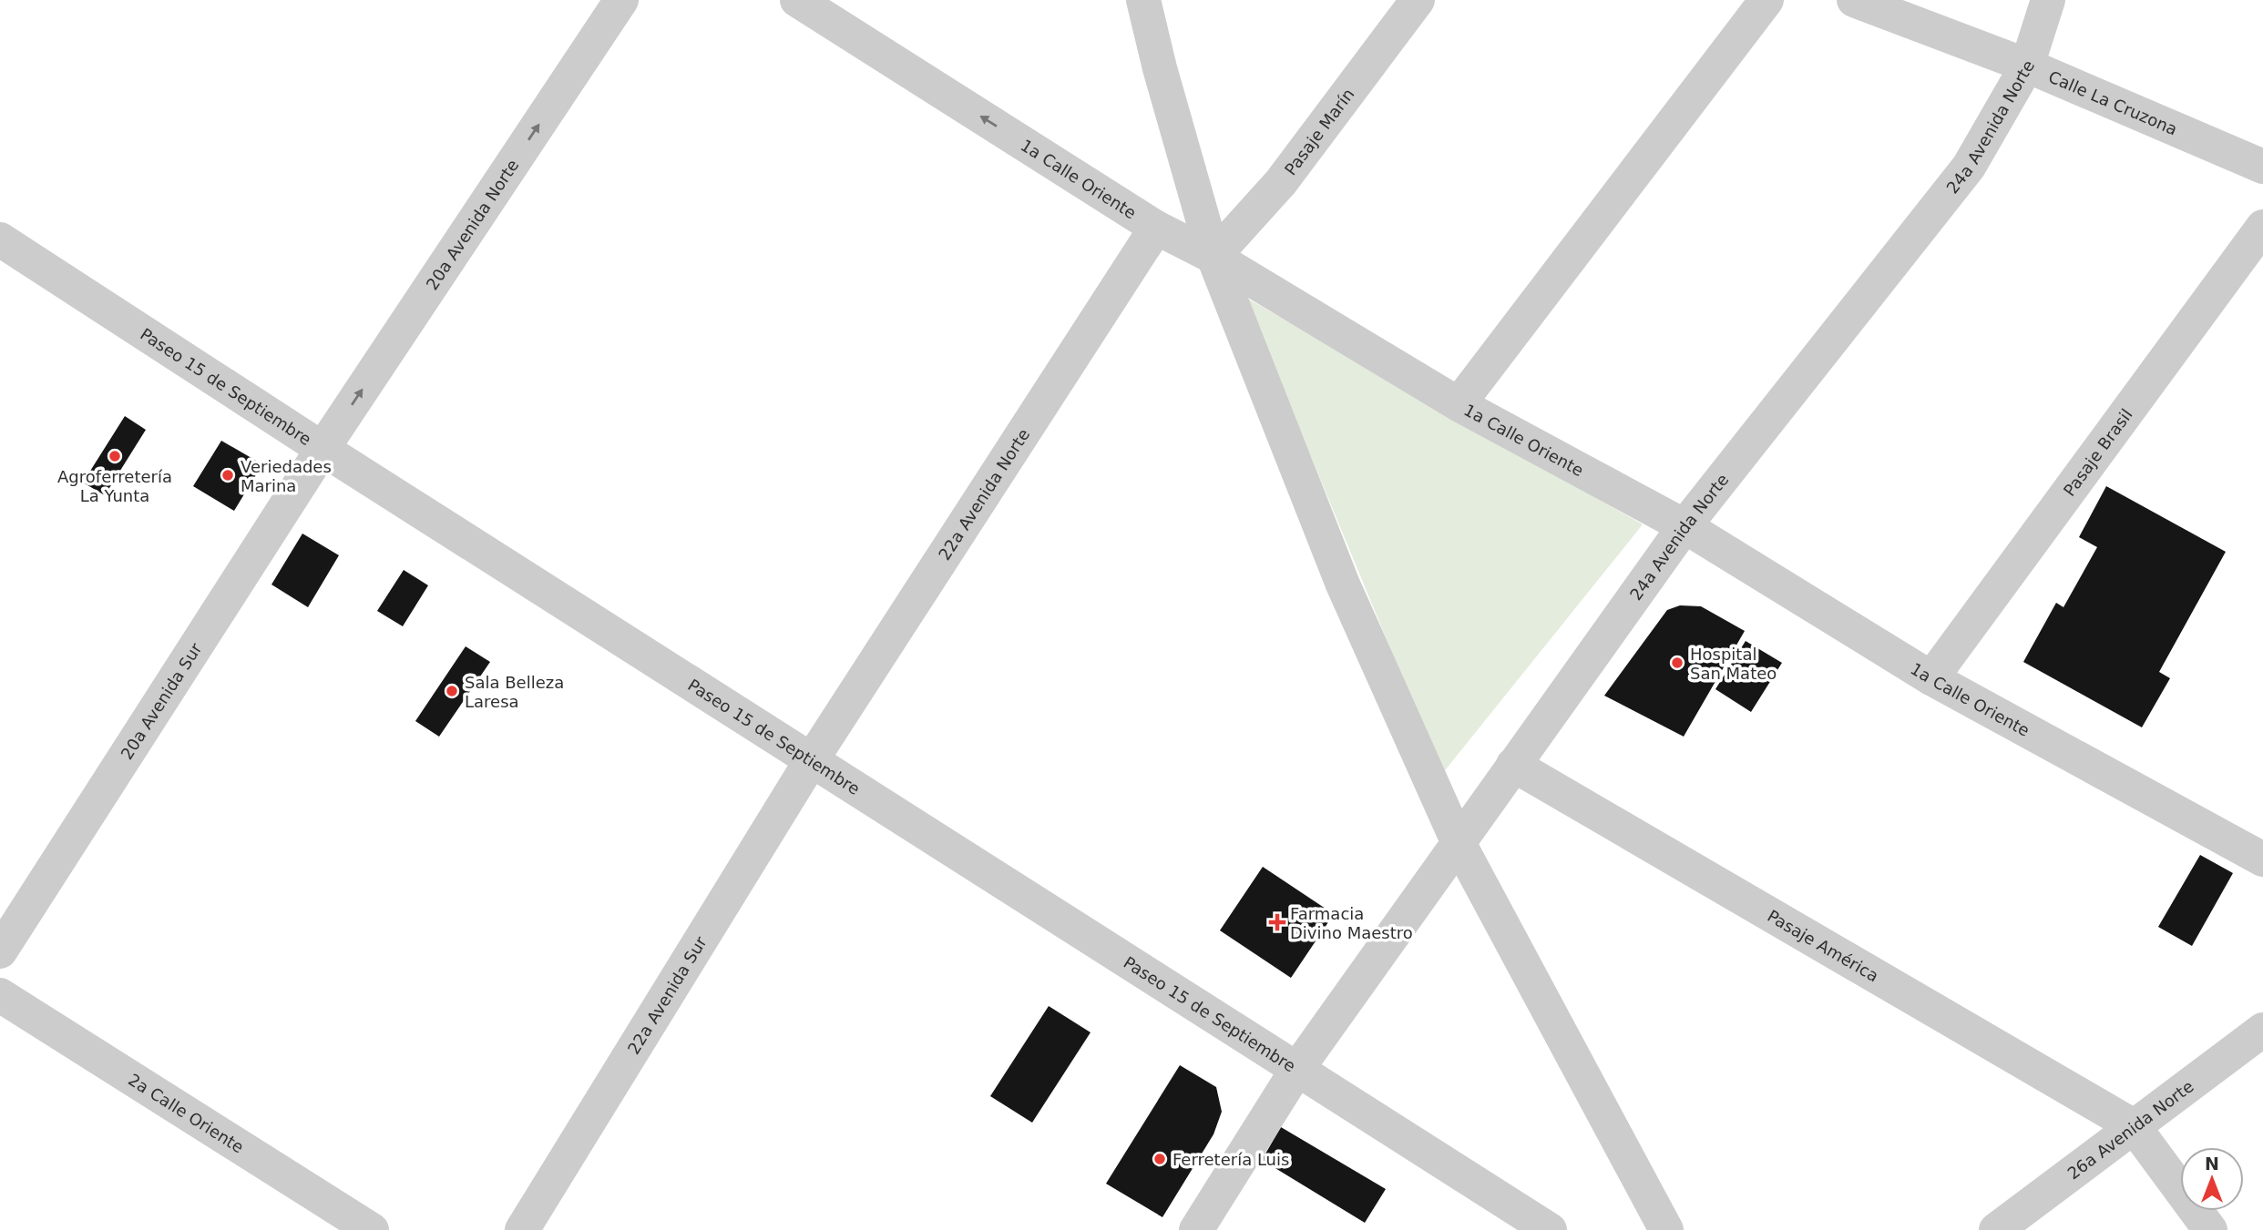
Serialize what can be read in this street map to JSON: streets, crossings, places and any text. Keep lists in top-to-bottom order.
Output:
{
  "streets": {
    "street": [
      "Calle La Cruzona",
      "24a Avenida Norte",
      "Pasaje Marín",
      "1a Calle Oriente",
      "20a Avenida Norte",
      "Paseo 15 de Septiembre",
      "Pasaje Brasil",
      "22a Avenida Norte",
      "20a Avenida Sur",
      "Pasaje América",
      "22a Avenida Sur",
      "2a Calle Oriente",
      "26a Avenida Norte"
    ]
  },
  "crossings": [
    ["Calle La Cruzona", "24a Avenida Norte"],
    ["24a Avenida Norte", "1a Calle Oriente"],
    ["24a Avenida Norte", "Paseo 15 de Septiembre"],
    ["24a Avenida Norte", "Pasaje América"],
    ["Pasaje Marín", "1a Calle Oriente"],
    ["1a Calle Oriente", "Pasaje Brasil"],
    ["1a Calle Oriente", "22a Avenida Norte"],
    ["20a Avenida Norte", "Paseo 15 de Septiembre"],
    ["20a Avenida Norte", "20a Avenida Sur"],
    ["Paseo 15 de Septiembre", "22a Avenida Norte"],
    ["Paseo 15 de Septiembre", "20a Avenida Sur"],
    ["Paseo 15 de Septiembre", "22a Avenida Sur"],
    ["22a Avenida Norte", "22a Avenida Sur"],
    ["Pasaje América", "26a Avenida Norte"]
  ],
  "one_way": ["20a Avenida Norte"],
  "places": {
    "other": [
      "Agroferretería La Yunta",
      "Veriedades Marina",
      "Hospital San Mateo",
      "Sala Belleza Laresa",
      "Ferretería Luis"
    ],
    "health": ["Farmacia Divino Maestro"]
  },
  "north": "top"
}
